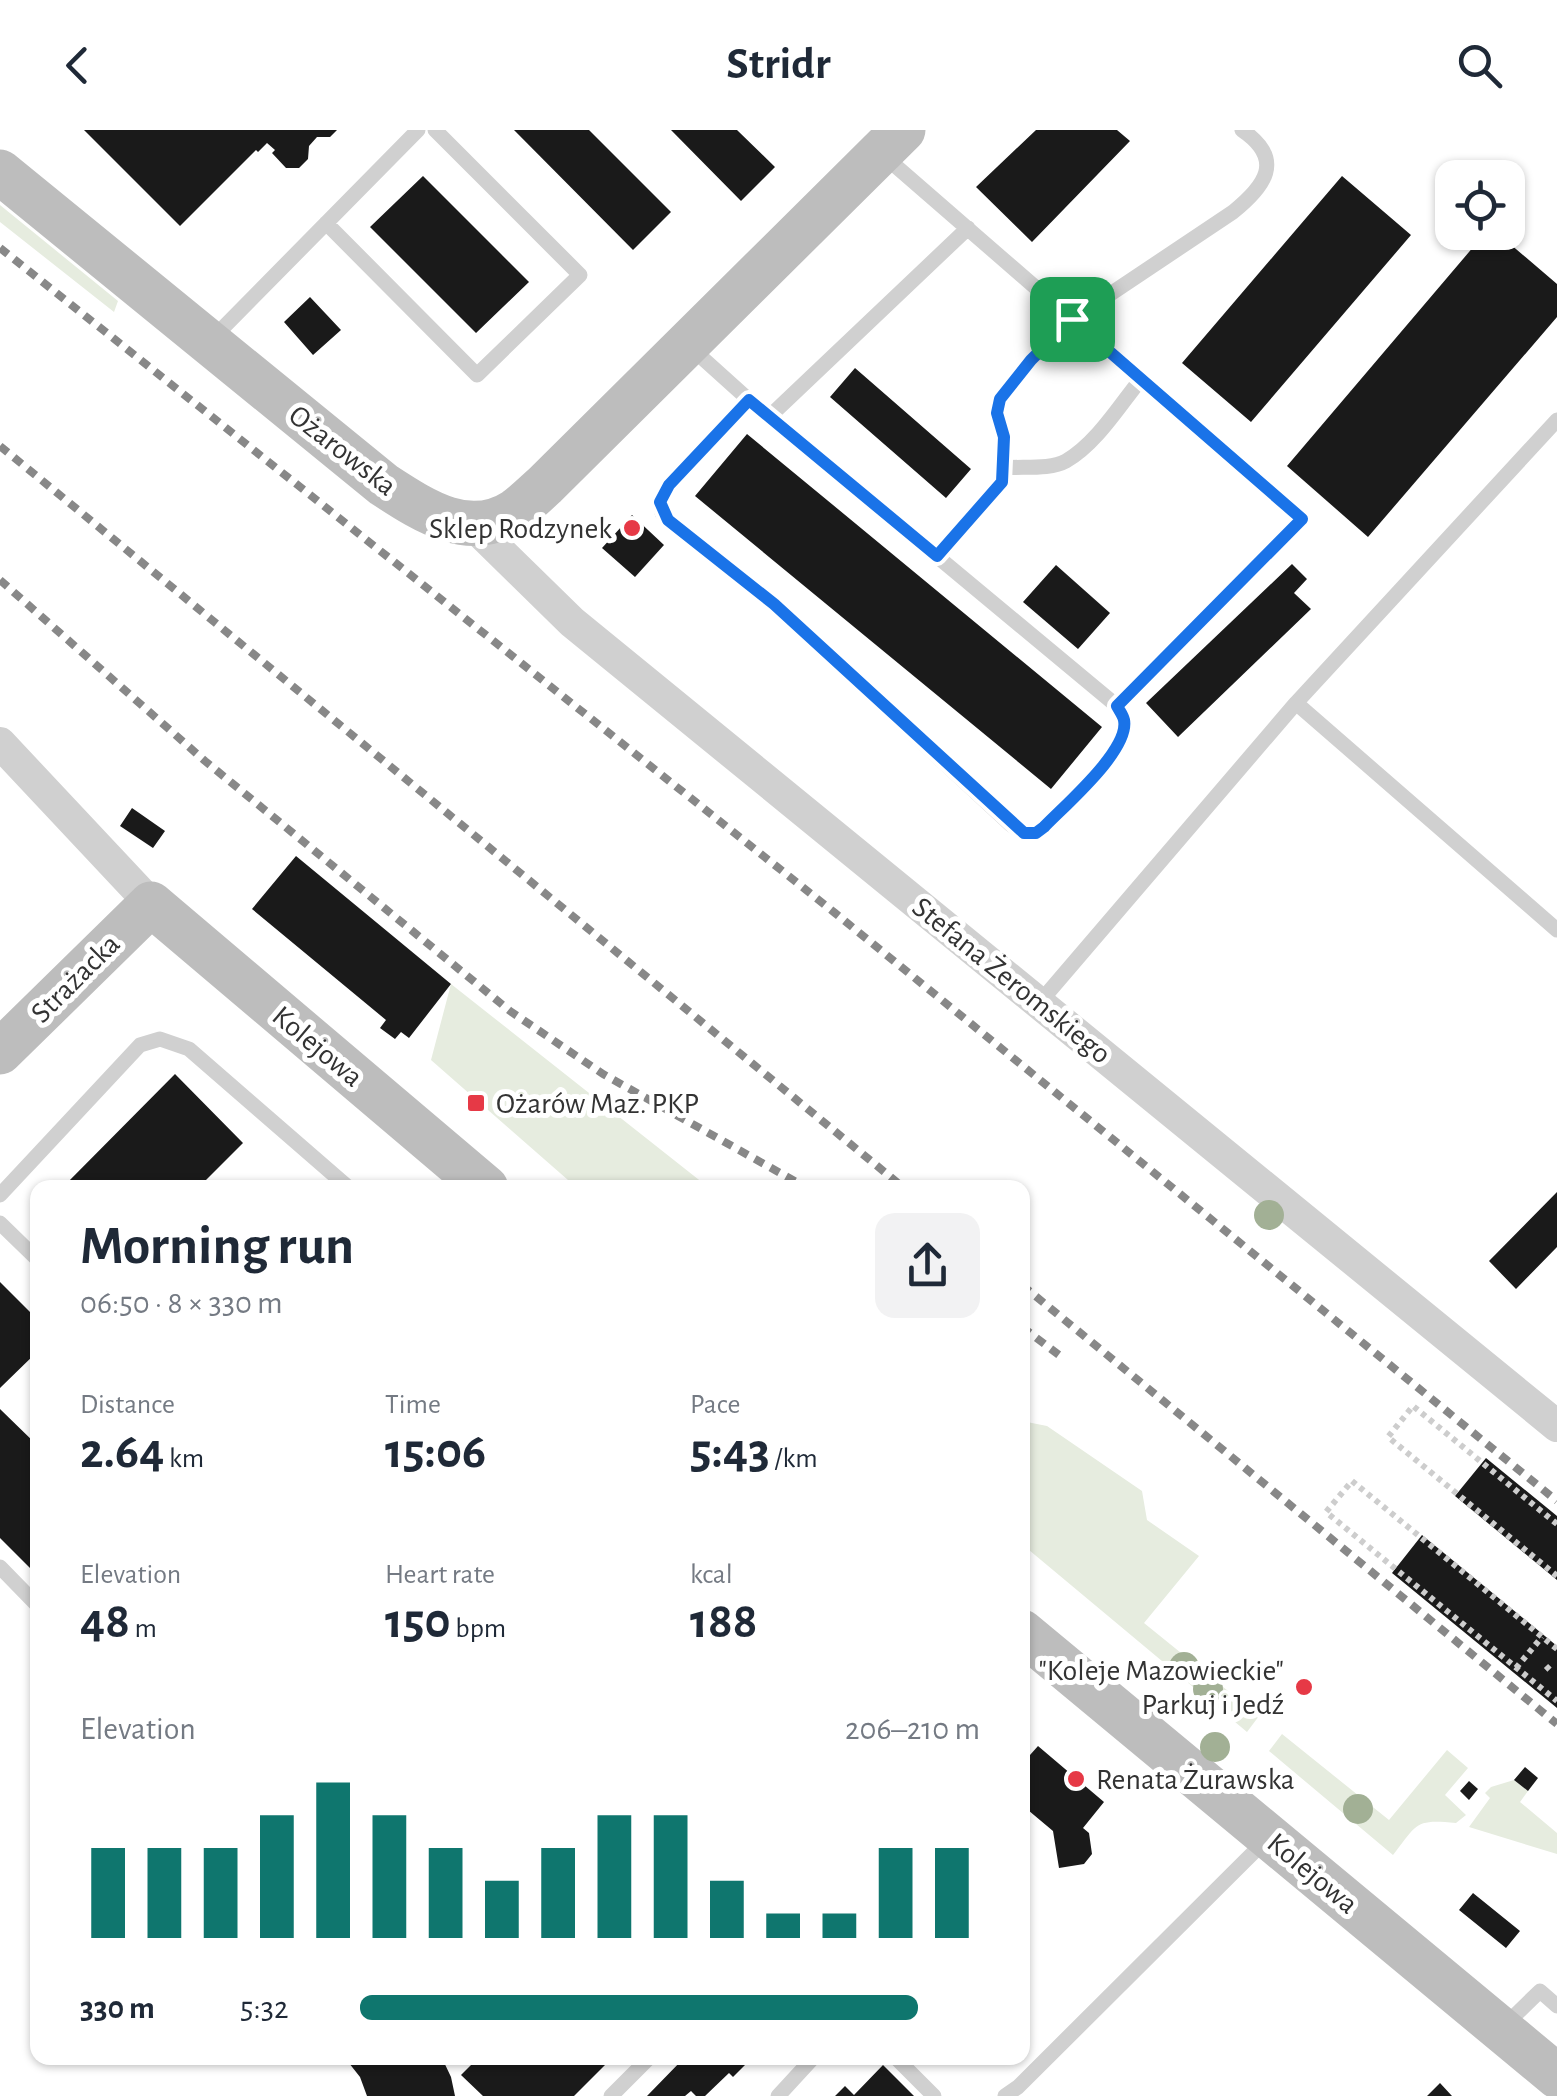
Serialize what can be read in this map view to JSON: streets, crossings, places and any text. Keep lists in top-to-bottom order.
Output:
{
  "streets": {
    "street": [
      "Ożarowska",
      "Strażacka",
      "Stefana Żeromskiego",
      "Kolejowa"
    ]
  },
  "crossings": [
    ["Ożarowska", "Stefana Żeromskiego"],
    ["Strażacka", "Kolejowa"]
  ],
  "places": {
    "other": ["Sklep Rodzynek", "\"Koleje Mazowieckie\" Parkuj i Jedź", "Renata Żurawska"],
    "transit": ["Ożarów Maz. PKP"]
  },
  "page": {
    "header": "Stridr",
    "heading": ["Morning run", "06:50 · 8 × 330 m"],
    "stats": [
      ["Distance", "2.64 km"],
      ["Time", "15:06"],
      ["Pace", "5:43 /km"],
      ["Elevation", "48 m"],
      ["Heart rate", "150 bpm"],
      ["kcal", "188"]
    ],
    "chart": ["Elevation", "206–210 m"],
    "list": [
      {
        "name": "330 m",
        "note": "5:32"
      }
    ]
  }
}
